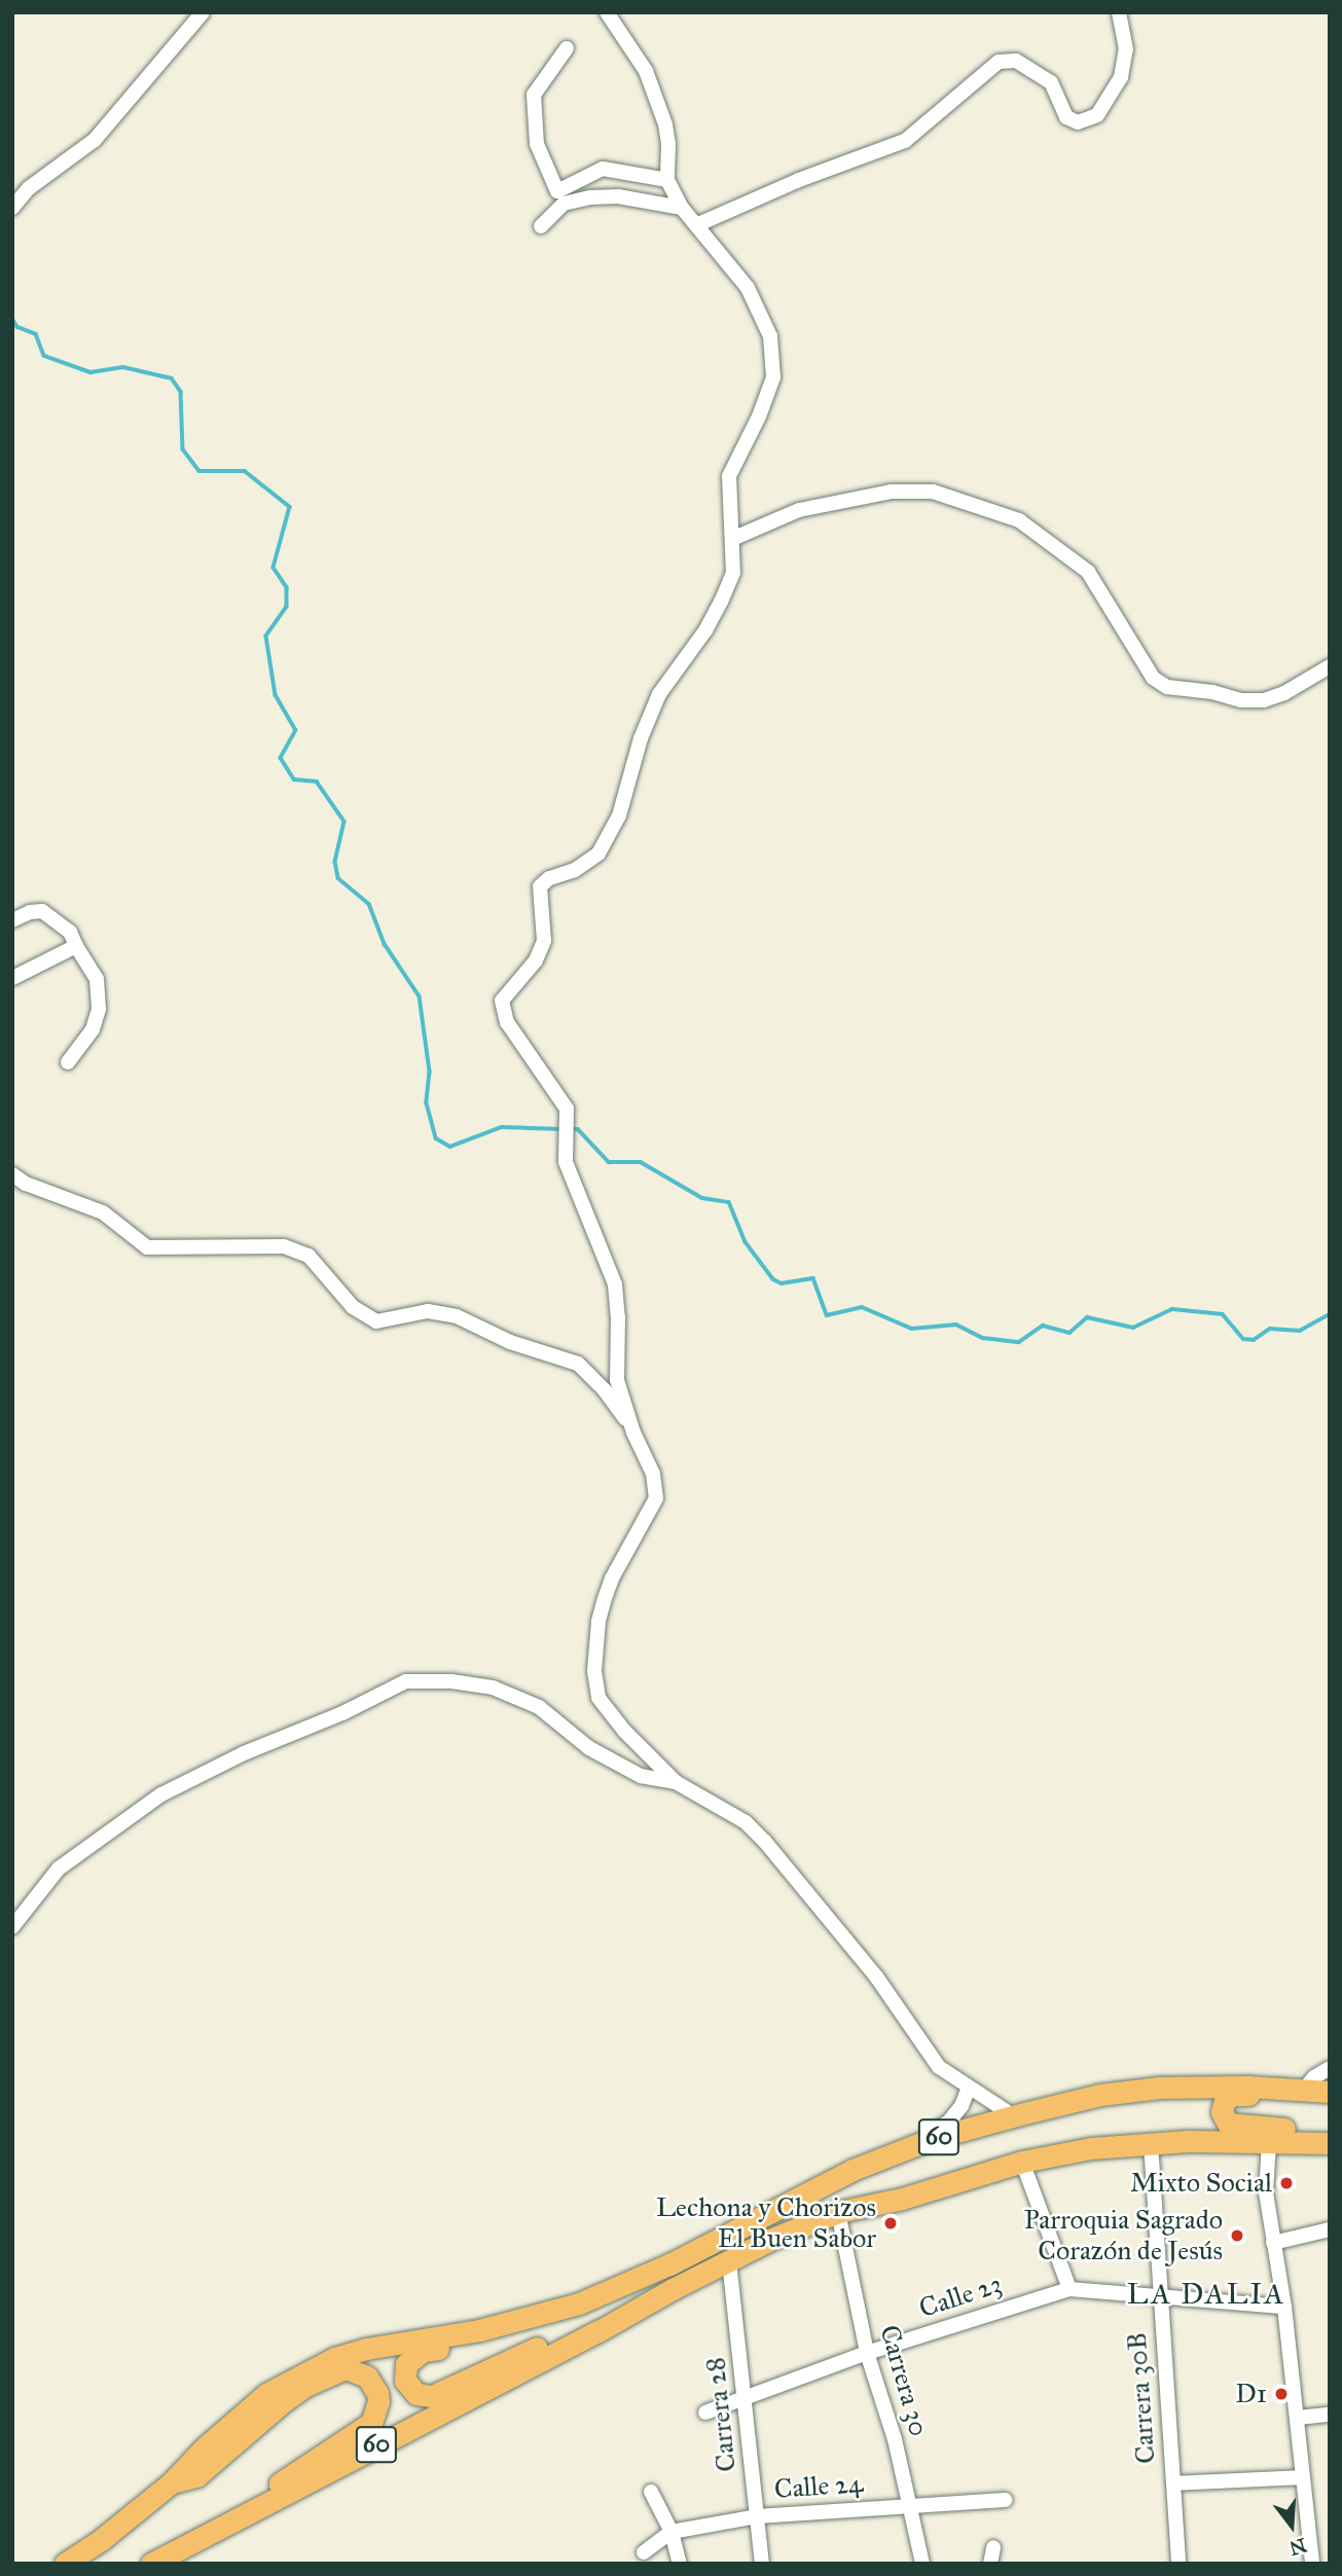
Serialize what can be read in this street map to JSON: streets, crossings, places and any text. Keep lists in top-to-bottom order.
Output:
{
  "streets": {
    "highway": ["60"],
    "street": [
      "Calle 23",
      "Carrera 30",
      "Carrera 30B",
      "Carrera 28",
      "Calle 24"
    ]
  },
  "crossings": [
    ["60", "Carrera 30"],
    ["60", "Carrera 30B"],
    ["60", "Carrera 28"],
    ["Calle 23", "Carrera 30"],
    ["Calle 23", "Carrera 30B"],
    ["Calle 23", "Carrera 28"],
    ["Carrera 30", "Calle 24"],
    ["Carrera 28", "Calle 24"]
  ],
  "districts": ["LA DALIA"],
  "places": [
    "Mixto Social",
    "Lechona y Chorizos El Buen Sabor",
    "Parroquia Sagrado Corazón de Jesús",
    "D1"
  ],
  "north": "bottom"
}
